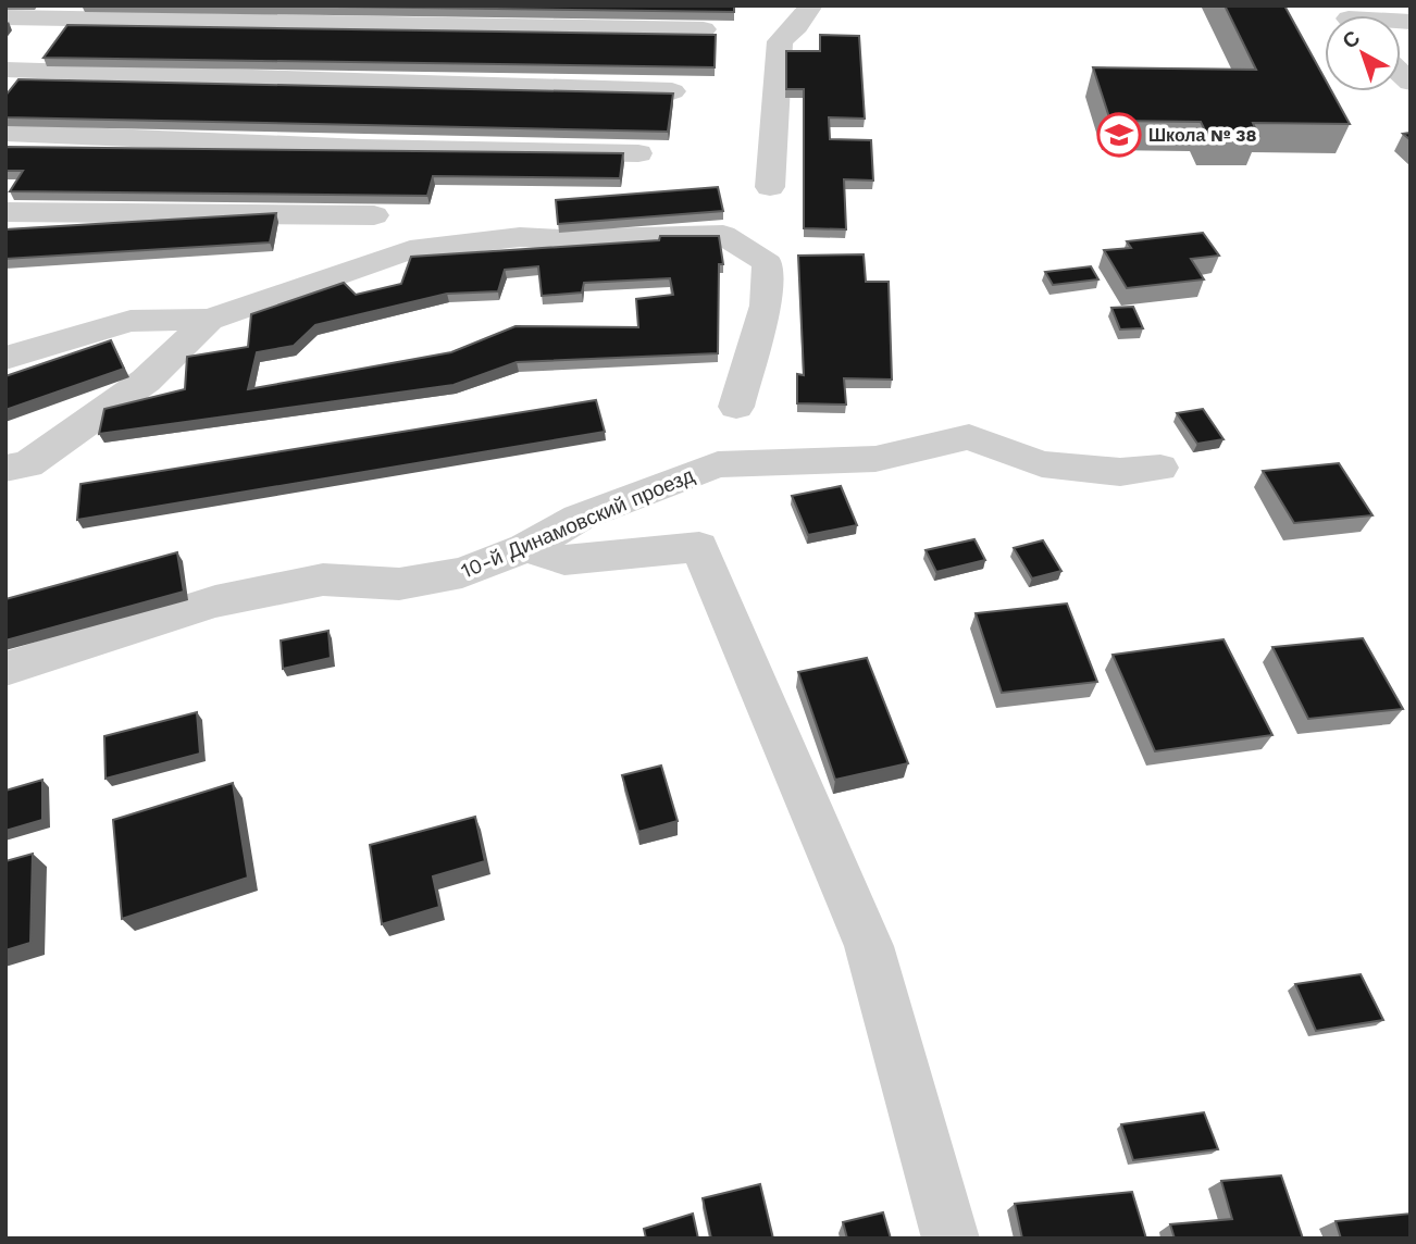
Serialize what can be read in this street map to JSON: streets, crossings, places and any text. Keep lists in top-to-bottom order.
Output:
{
  "streets": {
    "street": ["10-й Динамовский проезд"]
  },
  "places": {
    "school or university": ["Школа № 38"]
  },
  "north": "top left"
}
